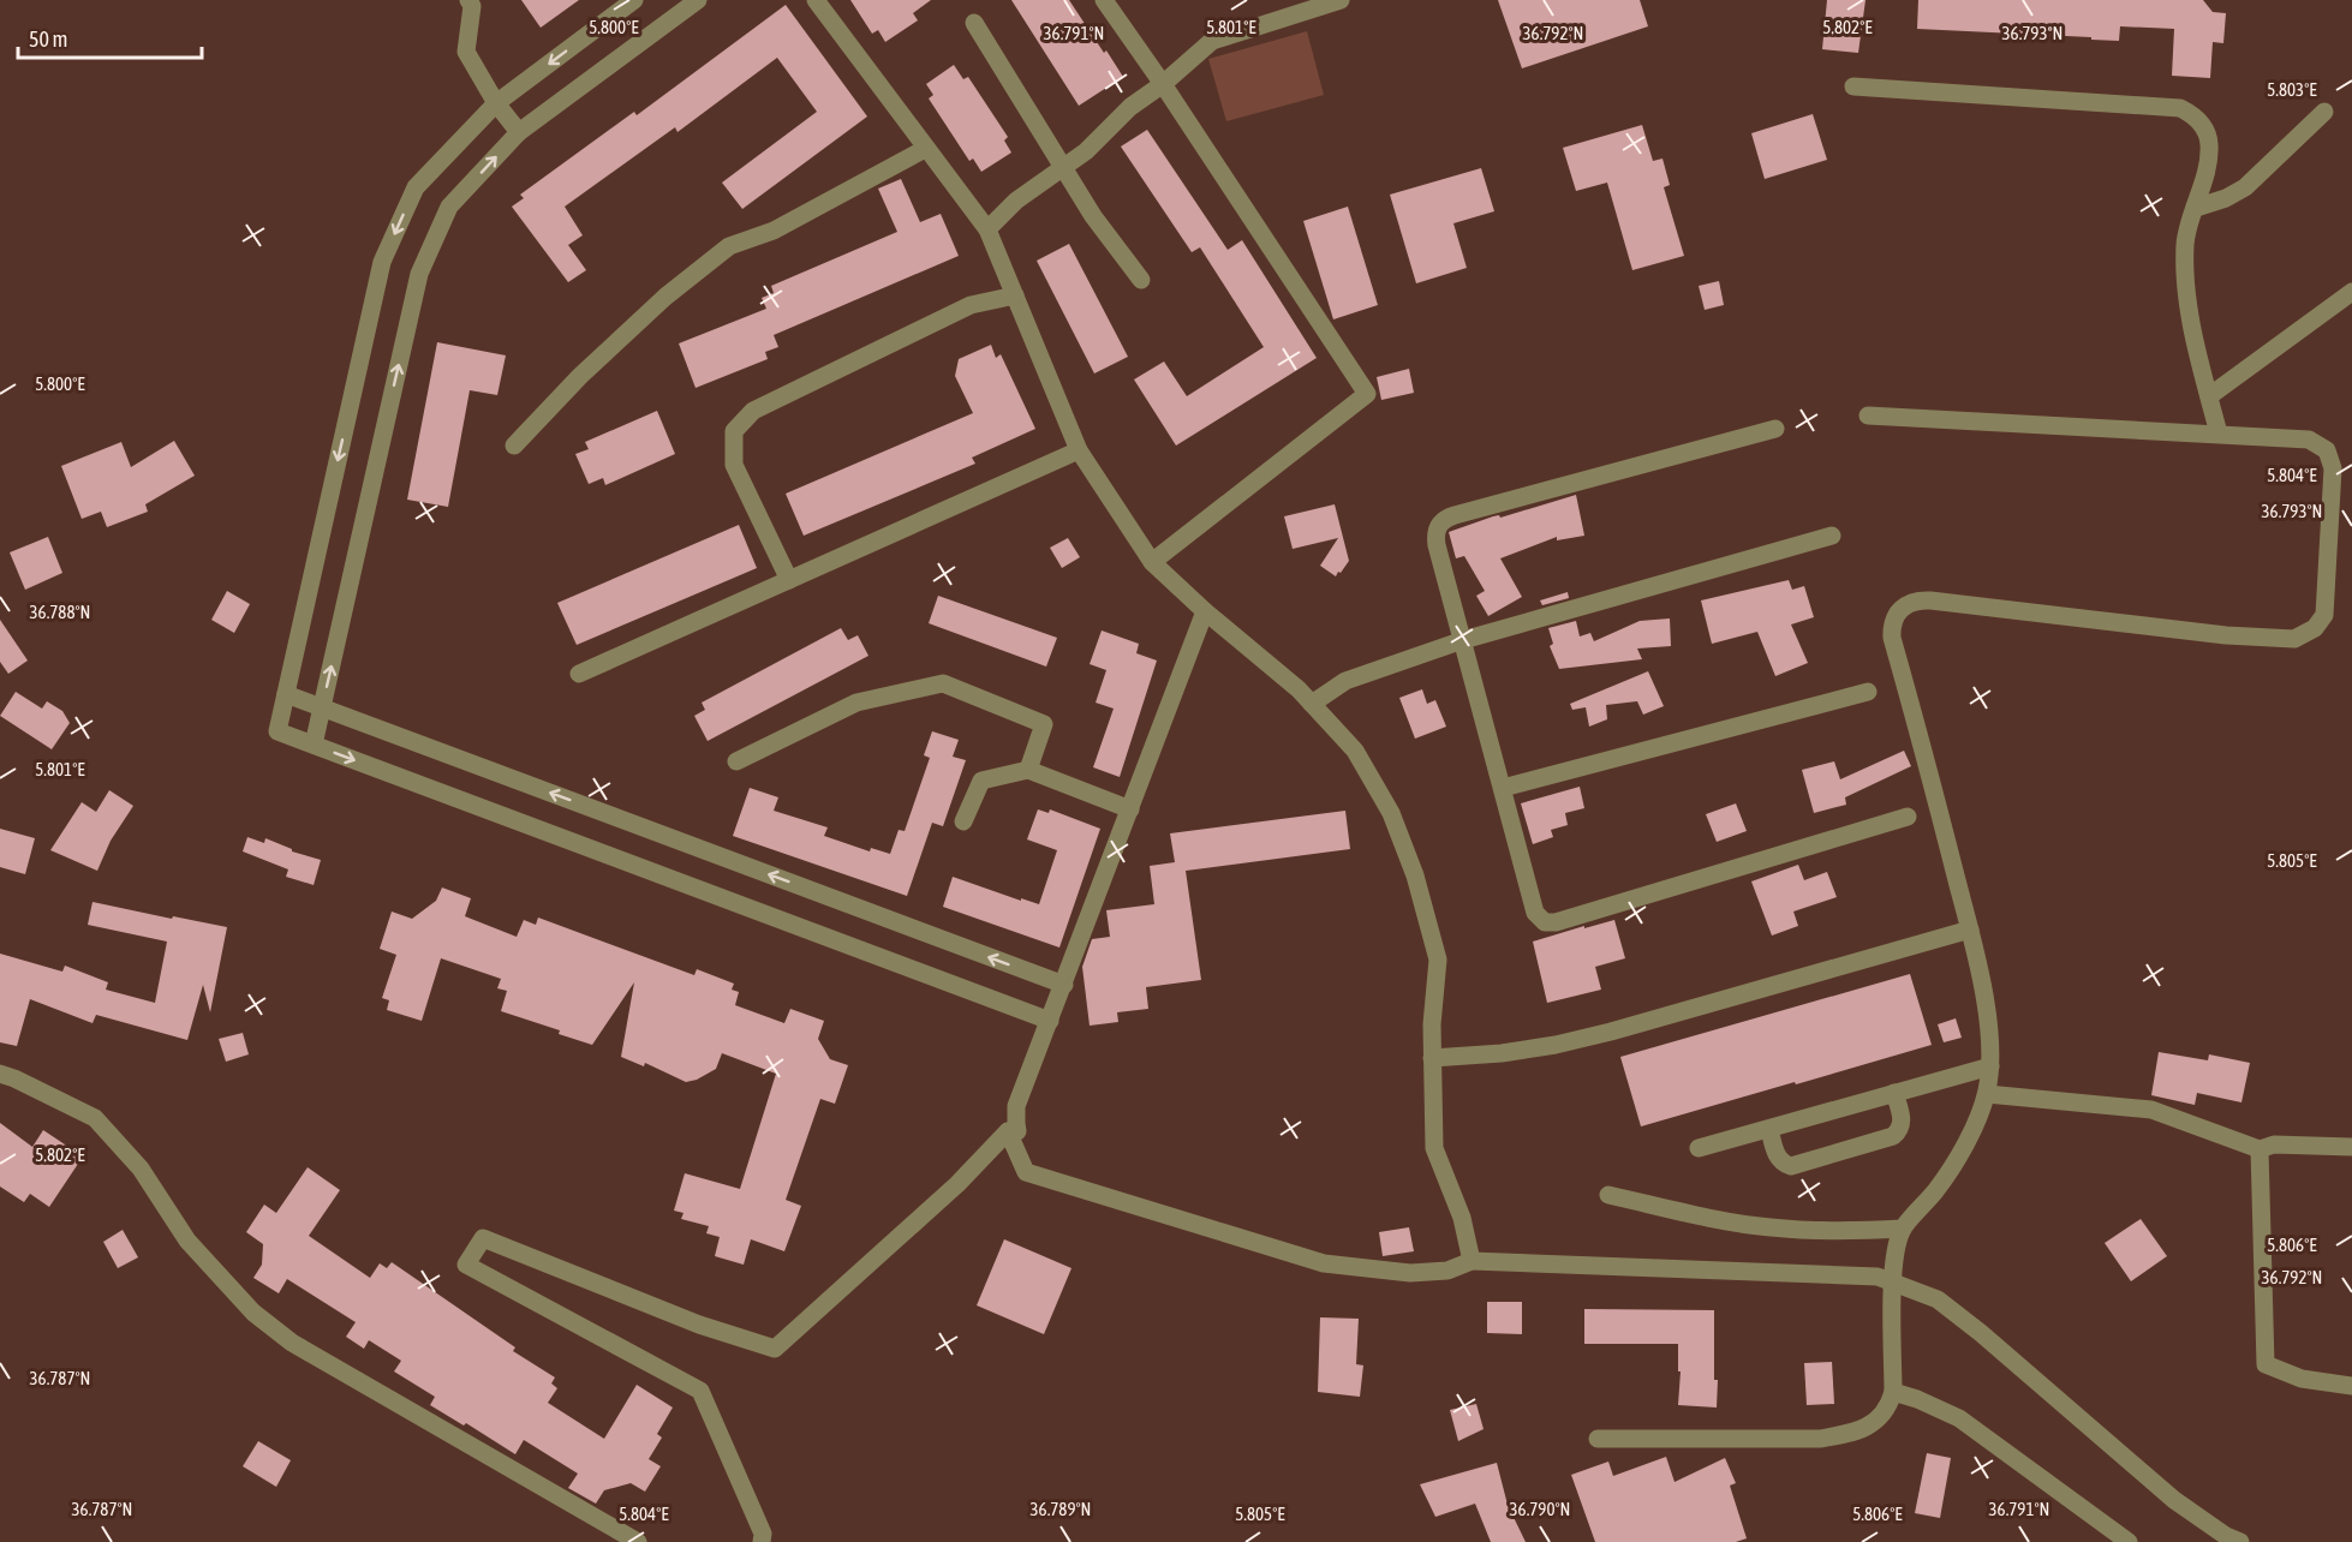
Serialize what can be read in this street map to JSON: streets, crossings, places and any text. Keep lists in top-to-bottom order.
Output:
{
  "scale_bar": "50 m",
  "coordinates": [
    "5.800°E",
    "5.801°E",
    "5.802°E",
    "36.791°N",
    "36.792°N",
    "36.793°N",
    "5.803°E",
    "5.804°E",
    "36.788°N",
    "5.805°E",
    "5.806°E",
    "36.787°N",
    "36.789°N",
    "36.790°N"
  ]
}
